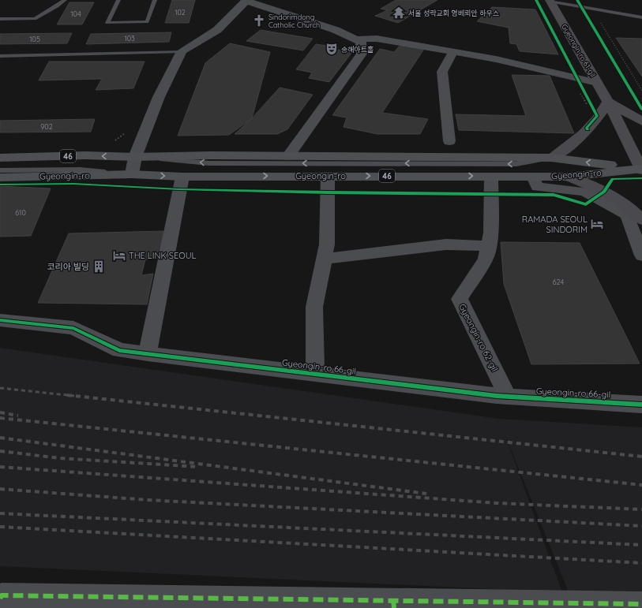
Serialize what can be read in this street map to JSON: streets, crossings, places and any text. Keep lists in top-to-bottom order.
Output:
{
  "streets": {
    "main road": ["46", "Gyeongin-ro"],
    "street": ["Gyeongin-ro 61-gil", "Gyeongin-ro 62-gil", "Gyeongin-ro 66-gil"]
  },
  "crossings": [
    ["Gyeongin-ro 61-gil", "Gyeongin-ro"],
    ["Gyeongin-ro", "Gyeongin-ro 62-gil"],
    ["Gyeongin-ro 62-gil", "Gyeongin-ro 66-gil"]
  ],
  "places": {
    "temple": ["서울 성락교회 영베뢰안 하우스"],
    "church": ["Sindorimdong Catholic Church"],
    "theatre": ["송해아트홀"],
    "hotel": ["RAMADA SEOUL SINDORIM", "THE LINK SEOUL"],
    "building": ["코리아 빌딩"]
  },
  "house_numbers": [
    "102",
    "104",
    "103",
    "105",
    "902",
    "610",
    "624"
  ]
}
